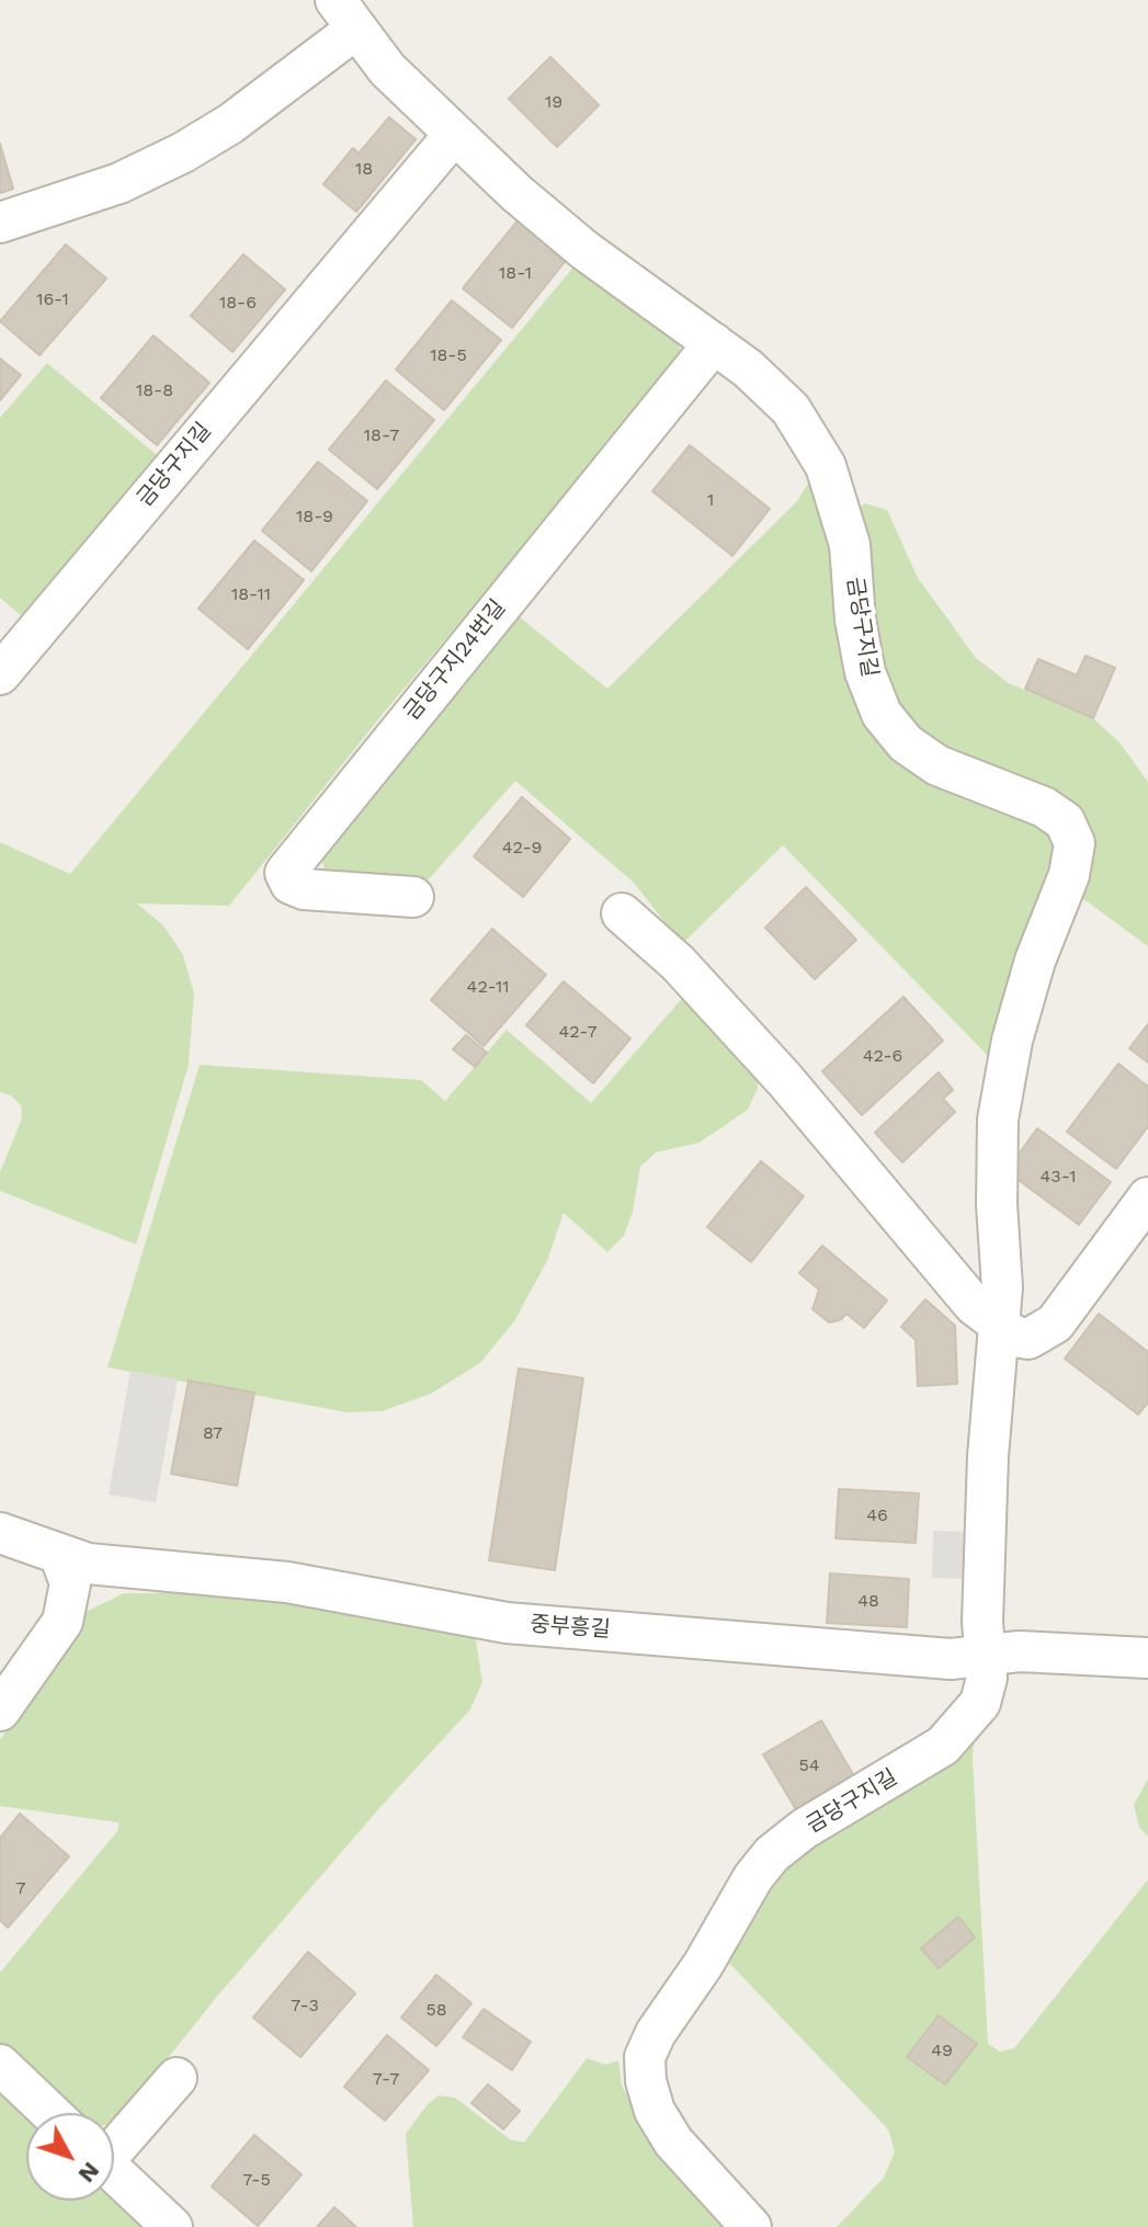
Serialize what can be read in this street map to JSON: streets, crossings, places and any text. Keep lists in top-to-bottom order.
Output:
{
  "streets": {
    "street": ["금당구지길", "금당구지24번길", "중부흥길"]
  },
  "crossings": [
    ["금당구지길", "금당구지24번길"],
    ["금당구지길", "중부흥길"]
  ],
  "house_numbers": [
    "19",
    "18",
    "18-1",
    "16-1",
    "18-6",
    "18-5",
    "18-8",
    "18-7",
    "1",
    "18-9",
    "18-11",
    "42-9",
    "42-11",
    "42-7",
    "42-6",
    "43-1",
    "87",
    "46",
    "48",
    "54",
    "7",
    "7-3",
    "58",
    "49",
    "7-7",
    "7-5"
  ],
  "north": "bottom right"
}
